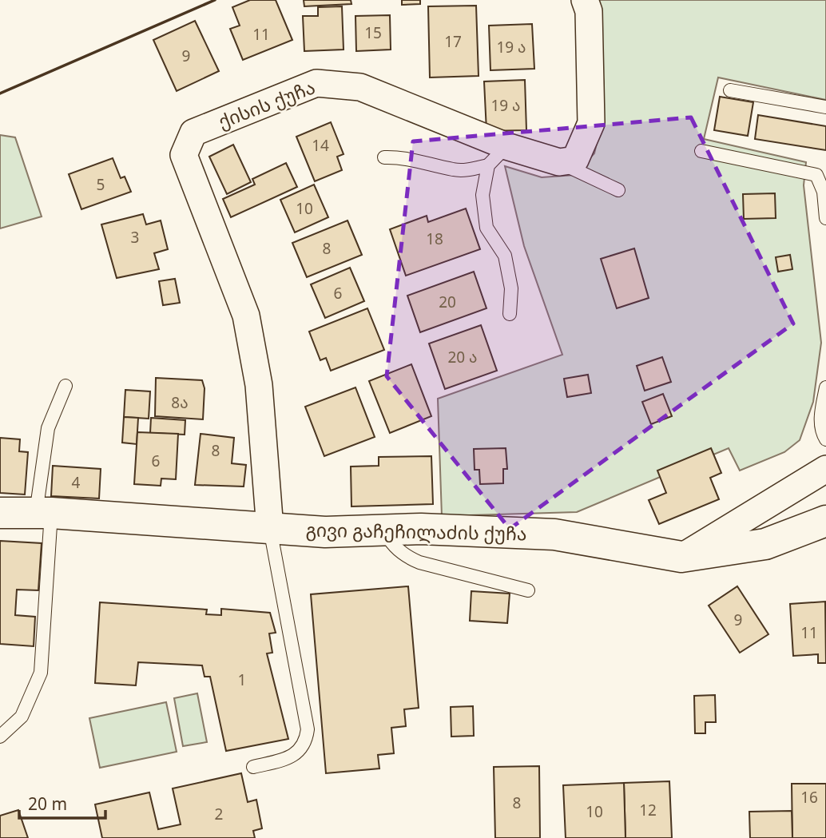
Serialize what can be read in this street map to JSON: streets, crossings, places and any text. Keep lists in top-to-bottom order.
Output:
{
  "streets": {
    "street": ["ქისის ქუჩა", "გივი გაჩეჩილაძის ქუჩა"]
  },
  "crossings": [
    ["ქისის ქუჩა", "გივი გაჩეჩილაძის ქუჩა"]
  ],
  "house_numbers": [
    "15",
    "11",
    "17",
    "19 ა",
    "9",
    "19 ა",
    "14",
    "5",
    "10",
    "3",
    "18",
    "8",
    "6",
    "20",
    "20 ა",
    "8ა",
    "8",
    "6",
    "4",
    "9",
    "11",
    "1",
    "16",
    "8",
    "12",
    "10",
    "2"
  ],
  "scale_bar": "20 m"
}
